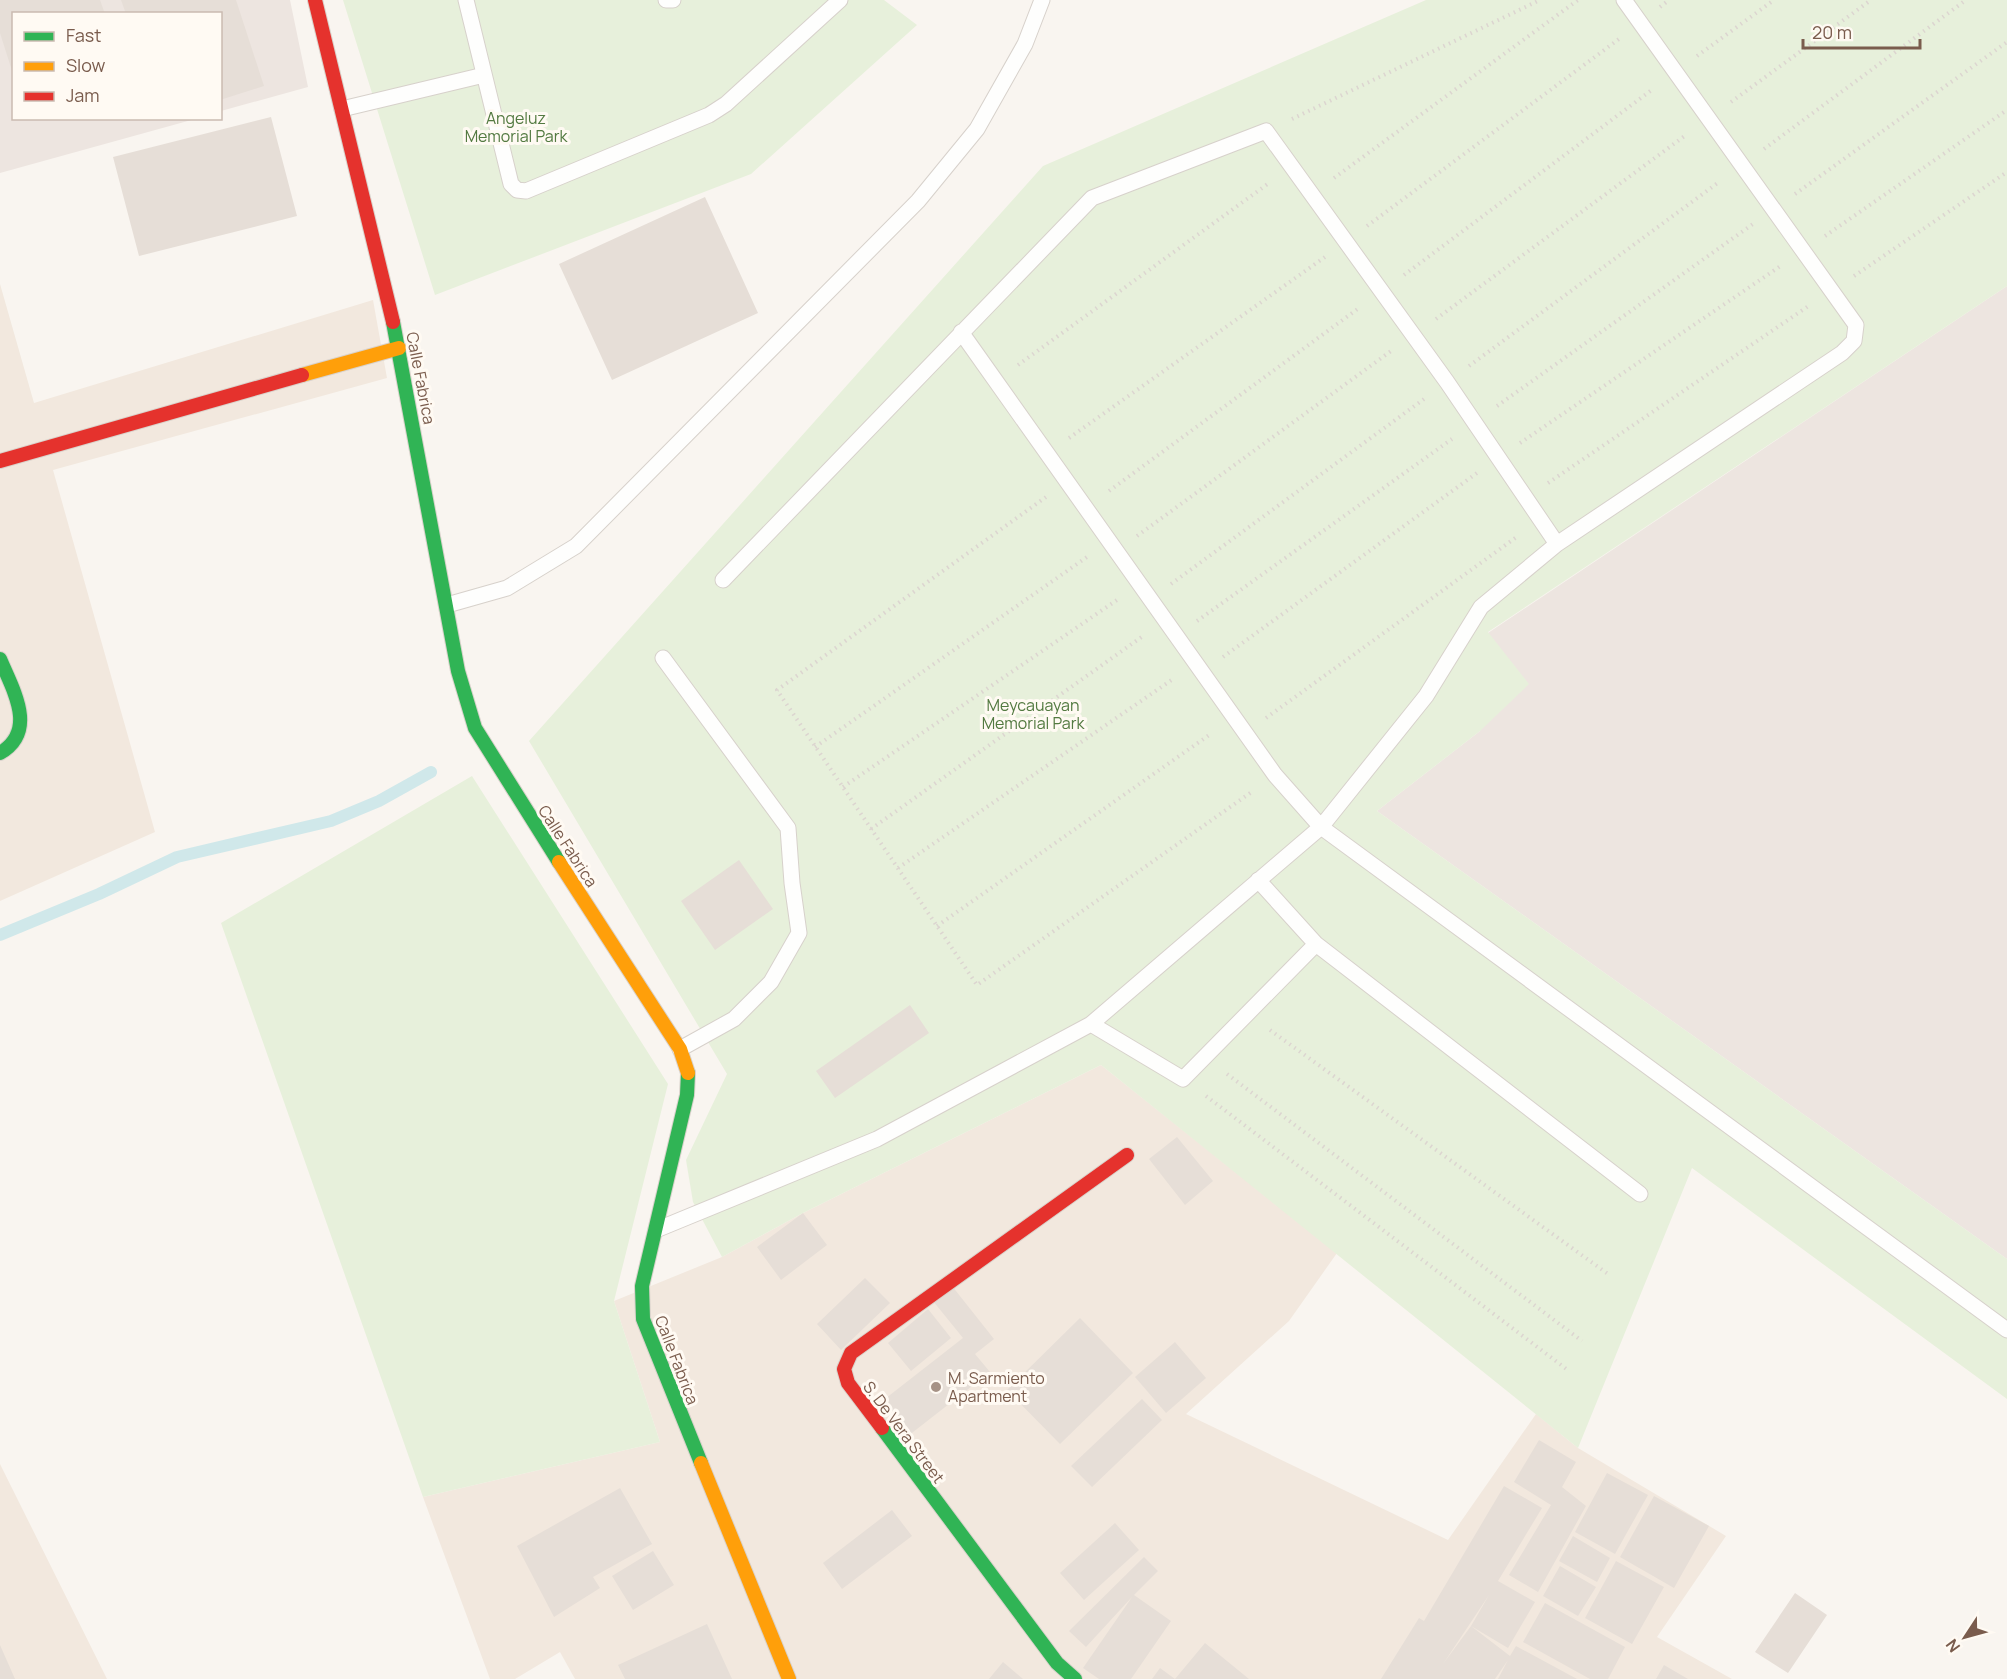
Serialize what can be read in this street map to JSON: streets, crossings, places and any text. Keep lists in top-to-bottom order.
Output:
{
  "streets": {
    "street": ["Calle Fabrica", "S. De Vera Street"]
  },
  "parks": ["Angeluz Memorial Park", "Meycauayan Memorial Park"],
  "places": ["M. Sarmiento Apartment"],
  "legend": ["Fast", "Slow", "Jam"],
  "scale_bar": "20 m",
  "north": "bottom left"
}
